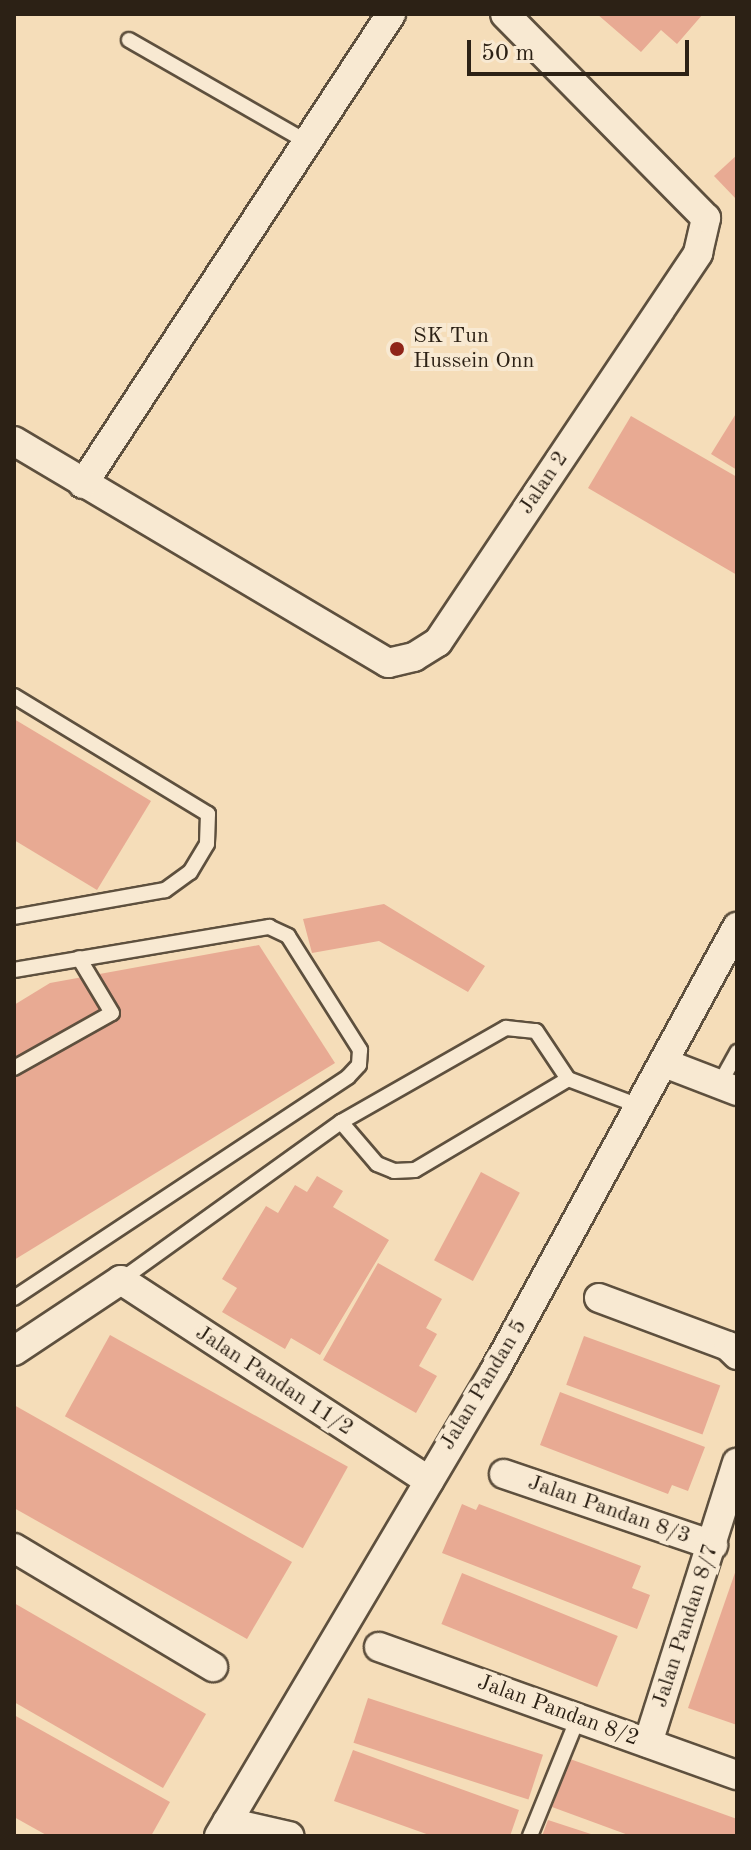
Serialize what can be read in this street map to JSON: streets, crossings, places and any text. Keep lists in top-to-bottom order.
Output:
{
  "streets": {
    "street": [
      "Jalan 2",
      "Jalan Pandan 11/2",
      "Jalan Pandan 5",
      "Jalan Pandan 8/3",
      "Jalan Pandan 8/7",
      "Jalan Pandan 8/2"
    ]
  },
  "crossings": [
    ["Jalan Pandan 11/2", "Jalan Pandan 5"],
    ["Jalan Pandan 8/3", "Jalan Pandan 8/7"],
    ["Jalan Pandan 8/7", "Jalan Pandan 8/2"]
  ],
  "places": ["SK Tun Hussein Onn"],
  "scale_bar": "50 m"
}
